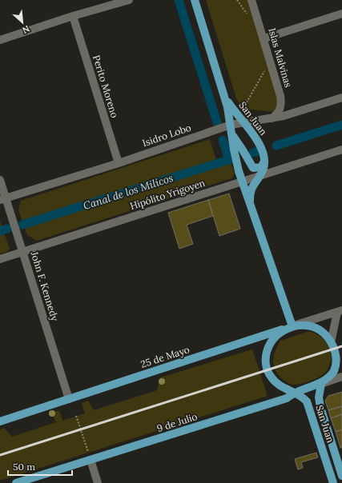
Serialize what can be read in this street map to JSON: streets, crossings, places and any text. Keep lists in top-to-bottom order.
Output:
{
  "streets": {
    "main road": ["San Juan", "25 de Mayo", "9 de Julio"],
    "street": [
      "Islas Malvinas",
      "Perito Moreno",
      "Isidro Lobo",
      "Hipólito Yrigoyen",
      "John F. Kennedy"
    ]
  },
  "crossings": [
    ["Islas Malvinas", "Isidro Lobo"],
    ["Perito Moreno", "Isidro Lobo"],
    ["San Juan", "Isidro Lobo"],
    ["San Juan", "Hipólito Yrigoyen"],
    ["San Juan", "25 de Mayo"],
    ["San Juan", "9 de Julio"],
    ["Isidro Lobo", "John F. Kennedy"],
    ["Hipólito Yrigoyen", "John F. Kennedy"],
    ["John F. Kennedy", "25 de Mayo"],
    ["25 de Mayo", "9 de Julio"]
  ],
  "water": ["Canal de los Milicos"],
  "scale_bar": "50 m",
  "north": "bottom right"
}
